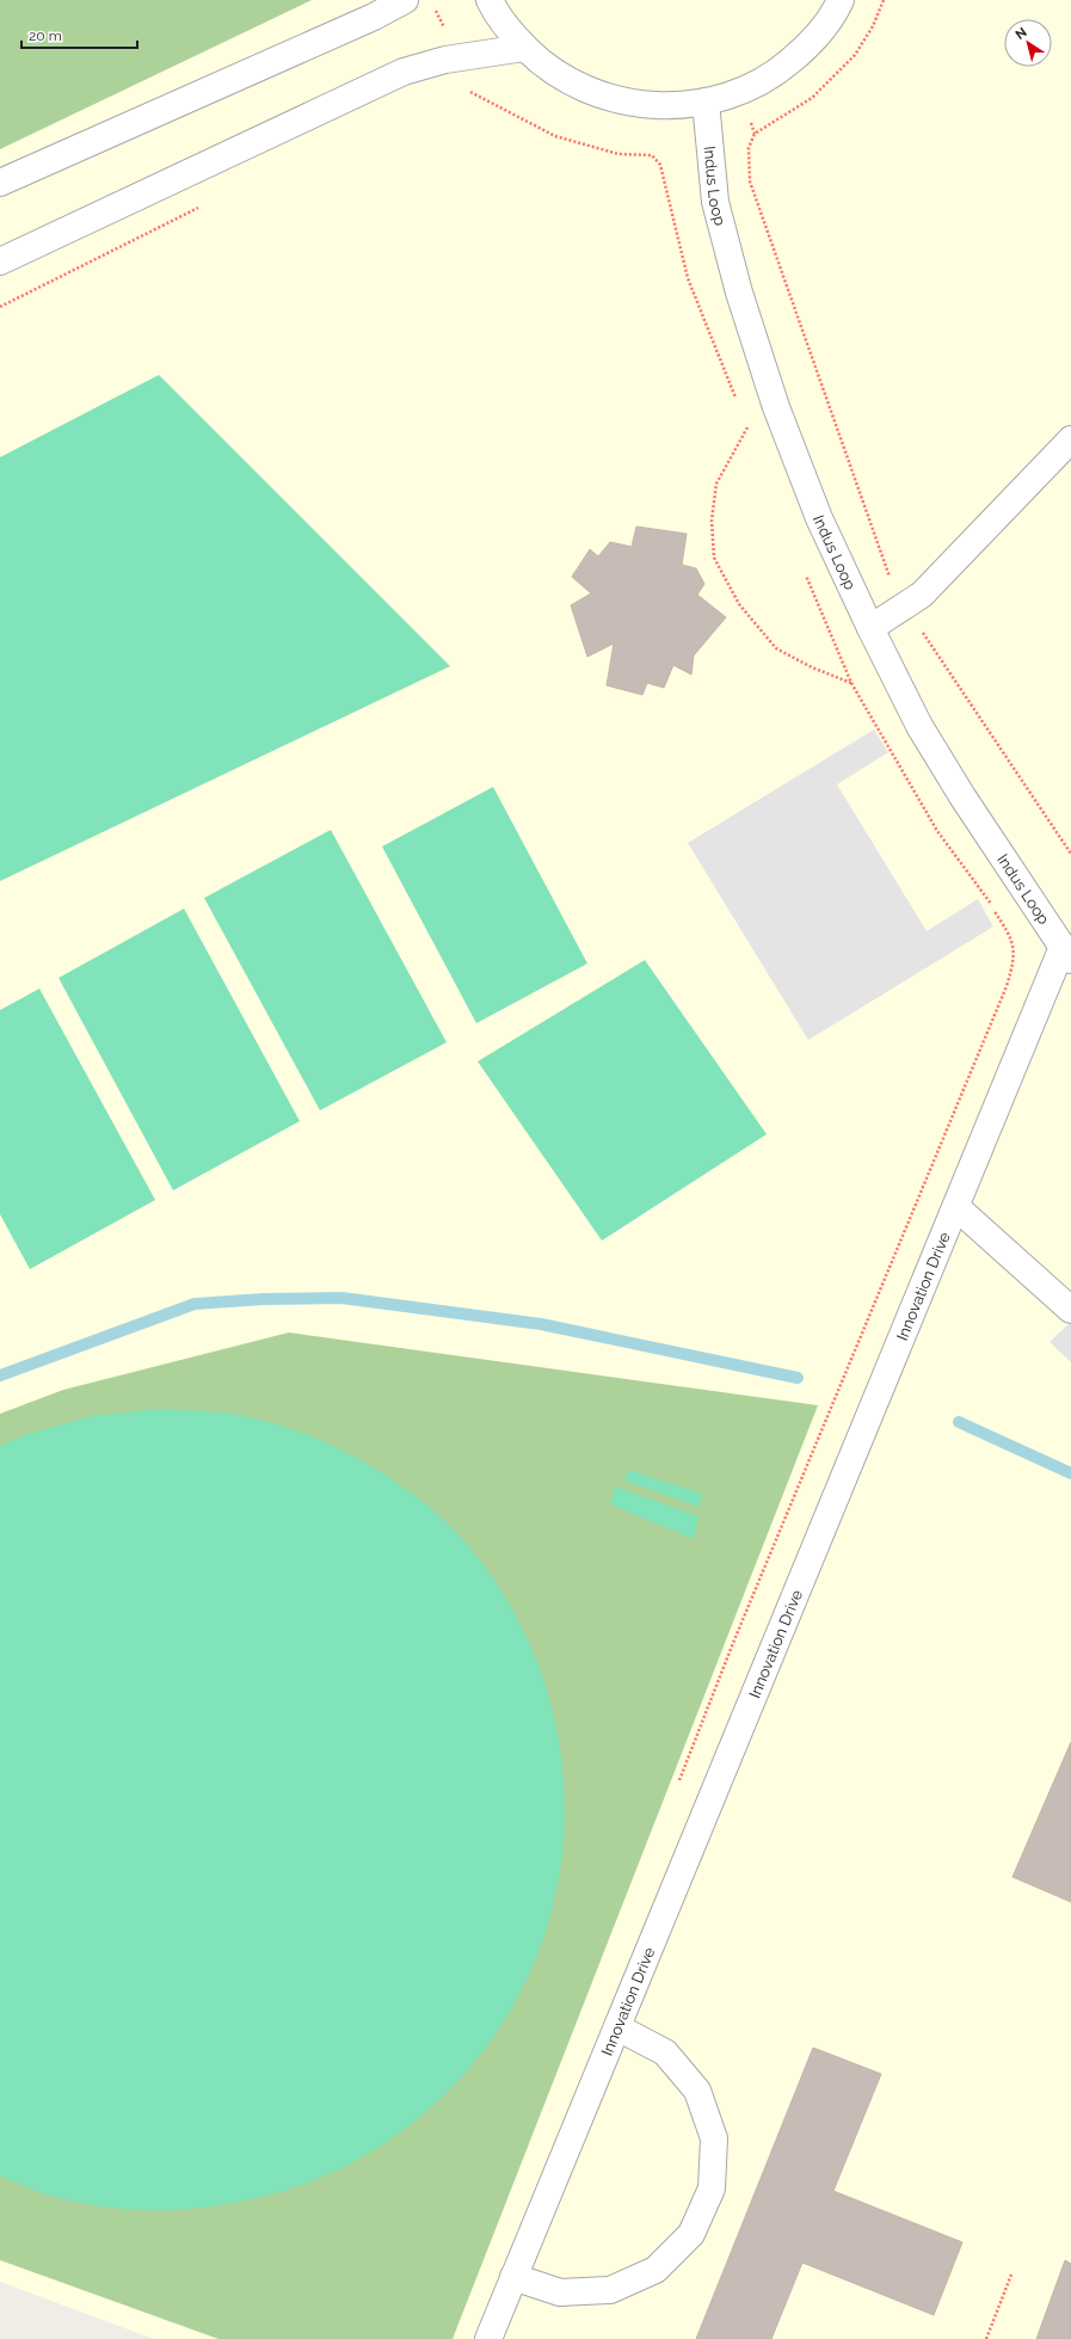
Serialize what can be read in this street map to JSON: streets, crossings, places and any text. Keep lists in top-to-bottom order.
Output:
{
  "streets": {
    "street": ["Indus Loop", "Innovation Drive"]
  },
  "crossings": [
    ["Indus Loop", "Innovation Drive"]
  ],
  "scale_bar": "20 m",
  "north": "top left"
}
